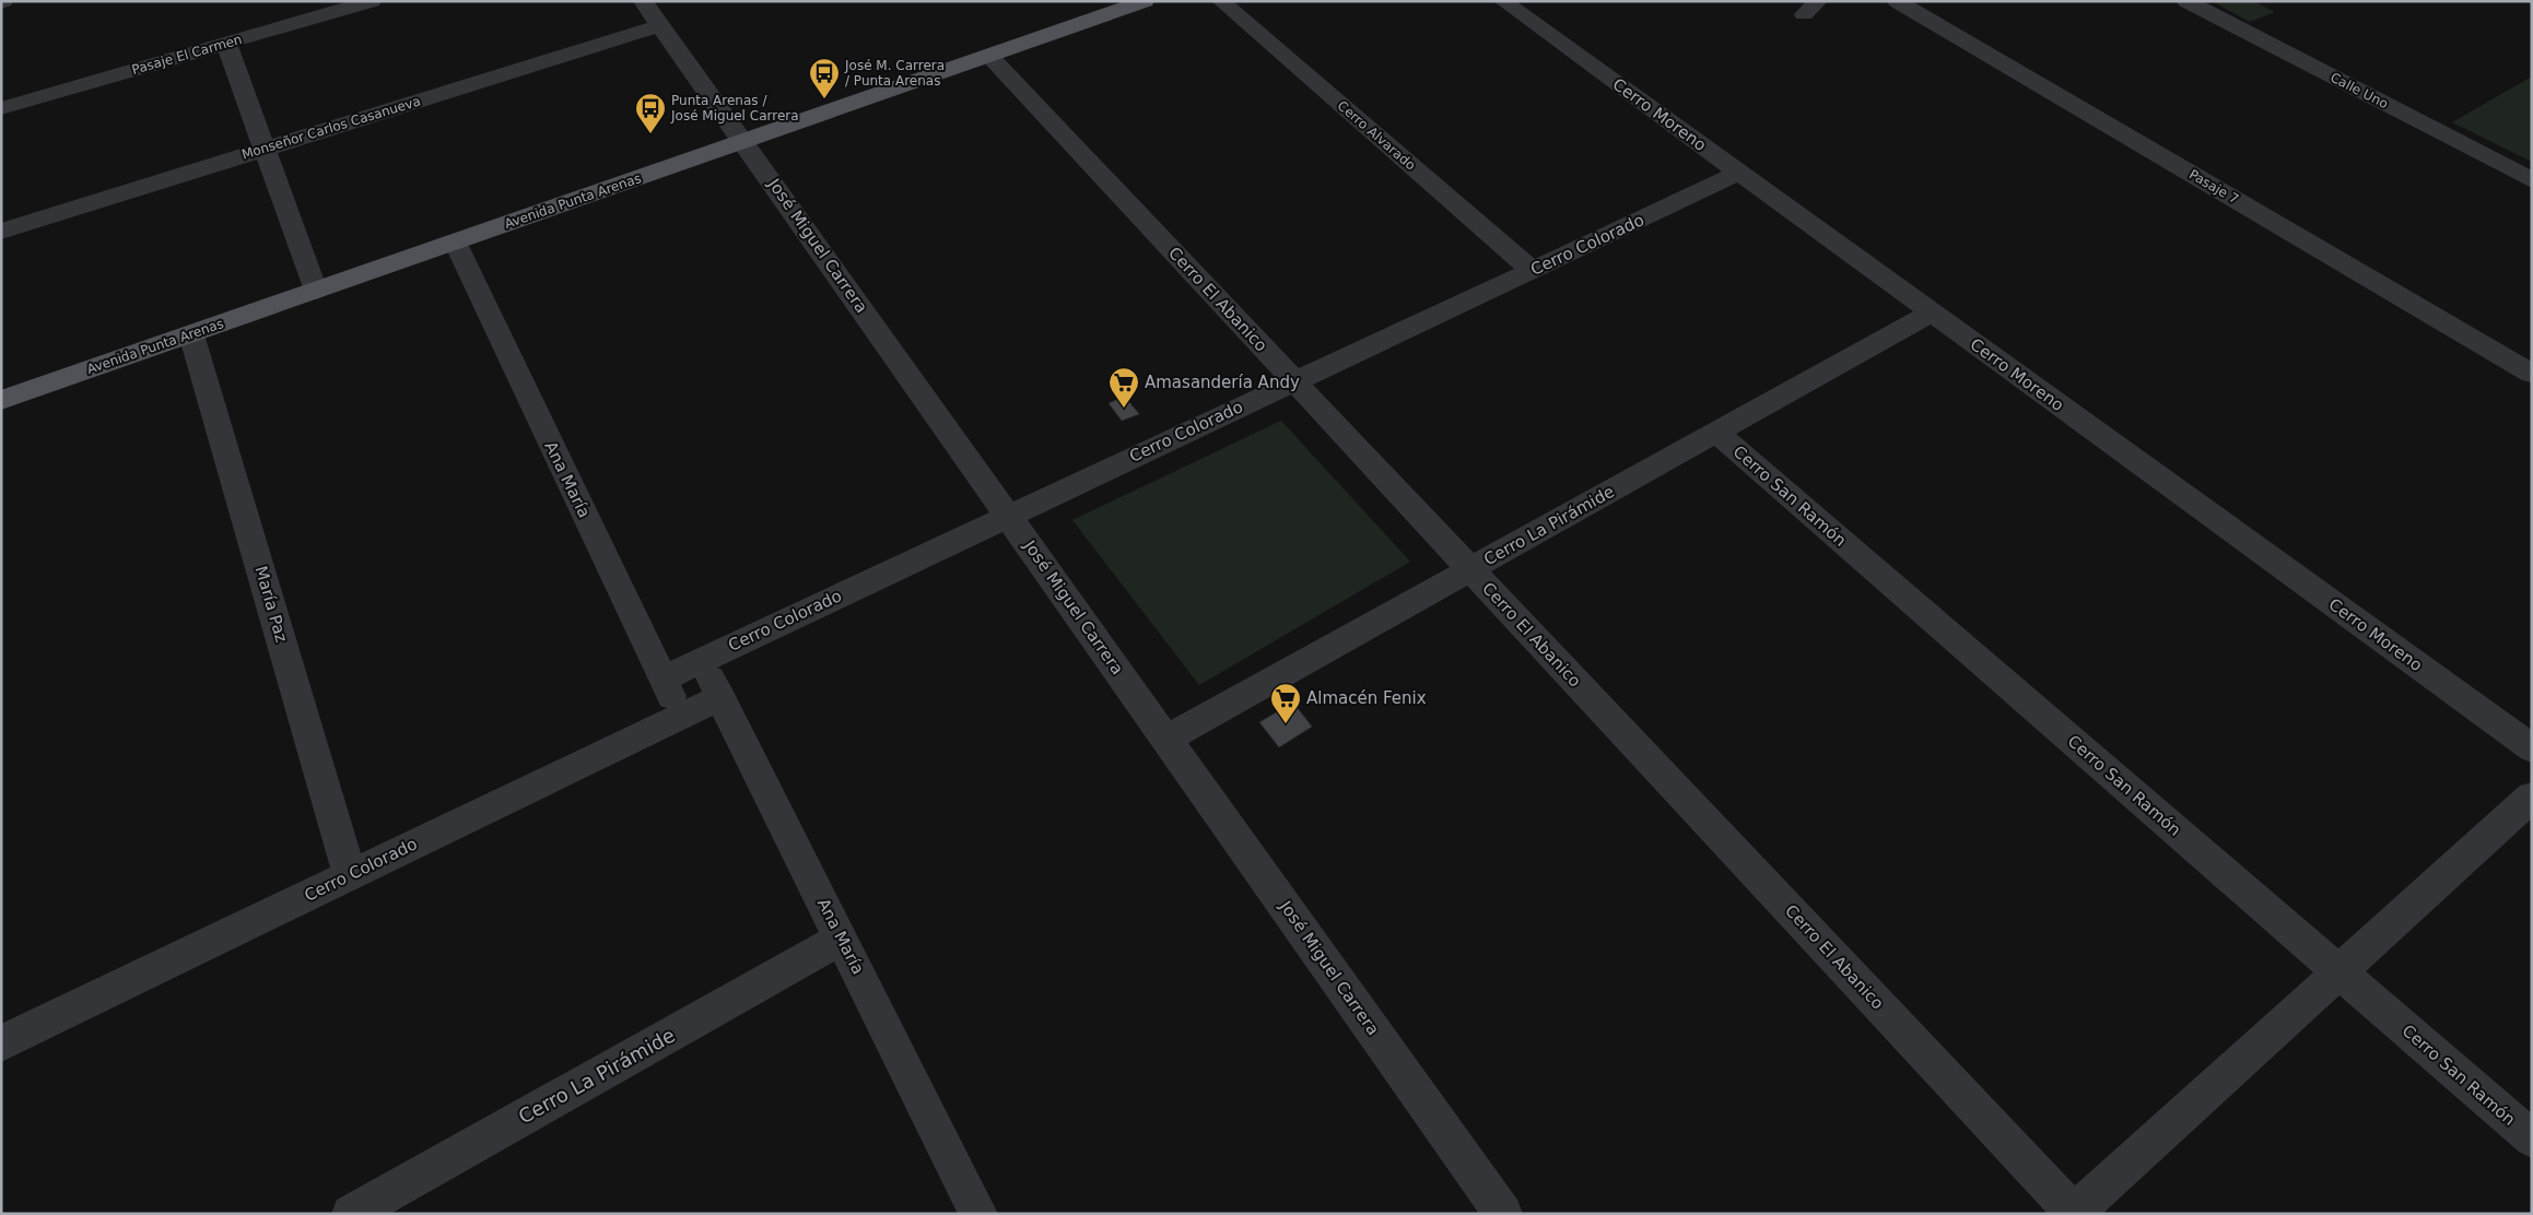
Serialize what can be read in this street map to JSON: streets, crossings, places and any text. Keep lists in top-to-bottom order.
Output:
{
  "streets": {
    "main road": ["Avenida Punta Arenas"],
    "street": [
      "Pasaje El Carmen",
      "Calle Uno",
      "Cerro Moreno",
      "Monseñor Carlos Casanueva",
      "Cerro Alvarado",
      "Pasaje 7",
      "Cerro Colorado",
      "José Miguel Carrera",
      "Cerro El Abanico",
      "Ana María",
      "Cerro San Ramón",
      "Cerro La Pirámide",
      "María Paz"
    ]
  },
  "crossings": [
    ["Cerro Moreno", "Cerro Colorado"],
    ["Cerro Moreno", "Cerro La Pirámide"],
    ["Monseñor Carlos Casanueva", "José Miguel Carrera"],
    ["Cerro Alvarado", "Cerro Colorado"],
    ["Avenida Punta Arenas", "José Miguel Carrera"],
    ["Avenida Punta Arenas", "Cerro El Abanico"],
    ["Avenida Punta Arenas", "Ana María"],
    ["Avenida Punta Arenas", "María Paz"],
    ["Cerro Colorado", "José Miguel Carrera"],
    ["Cerro Colorado", "Cerro El Abanico"],
    ["Cerro Colorado", "Ana María"],
    ["Cerro Colorado", "María Paz"],
    ["José Miguel Carrera", "Cerro La Pirámide"],
    ["Cerro El Abanico", "Cerro La Pirámide"],
    ["Ana María", "Cerro La Pirámide"],
    ["Cerro San Ramón", "Cerro La Pirámide"]
  ],
  "places": {
    "bus stop": ["José M. Carrera / Punta Arenas", "Punta Arenas / José Miguel Carrera"],
    "supermarket": ["Amasandería Andy", "Almacén Fenix"]
  }
}
